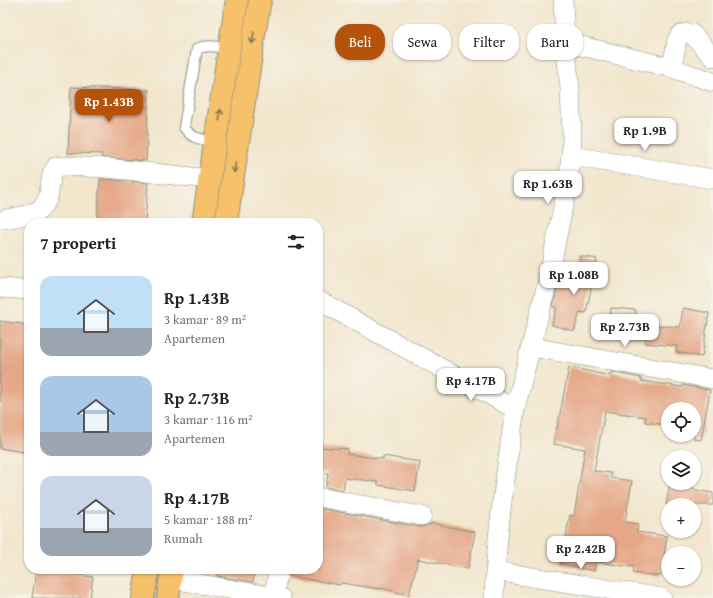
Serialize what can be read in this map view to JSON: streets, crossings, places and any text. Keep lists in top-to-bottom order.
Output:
{
  "page": {
    "chip": [
      "Beli",
      "Sewa",
      "Filter",
      "Baru"
    ],
    "price": [
      "Rp 1.43B",
      "Rp 1.9B",
      "Rp 1.63B",
      "Rp 1.08B",
      "Rp 2.73B",
      "Rp 4.17B",
      "Rp 2.42B"
    ],
    "heading": "7 properti",
    "list": [
      {
        "name": "Rp 1.43B",
        "note": "3 kamar · 89 m² · Apartemen"
      },
      {
        "name": "Rp 2.73B",
        "note": "3 kamar · 116 m² · Apartemen"
      },
      {
        "name": "Rp 4.17B",
        "note": "5 kamar · 188 m² · Rumah"
      }
    ],
    "map_buttons": ["+", "−"]
  }
}
